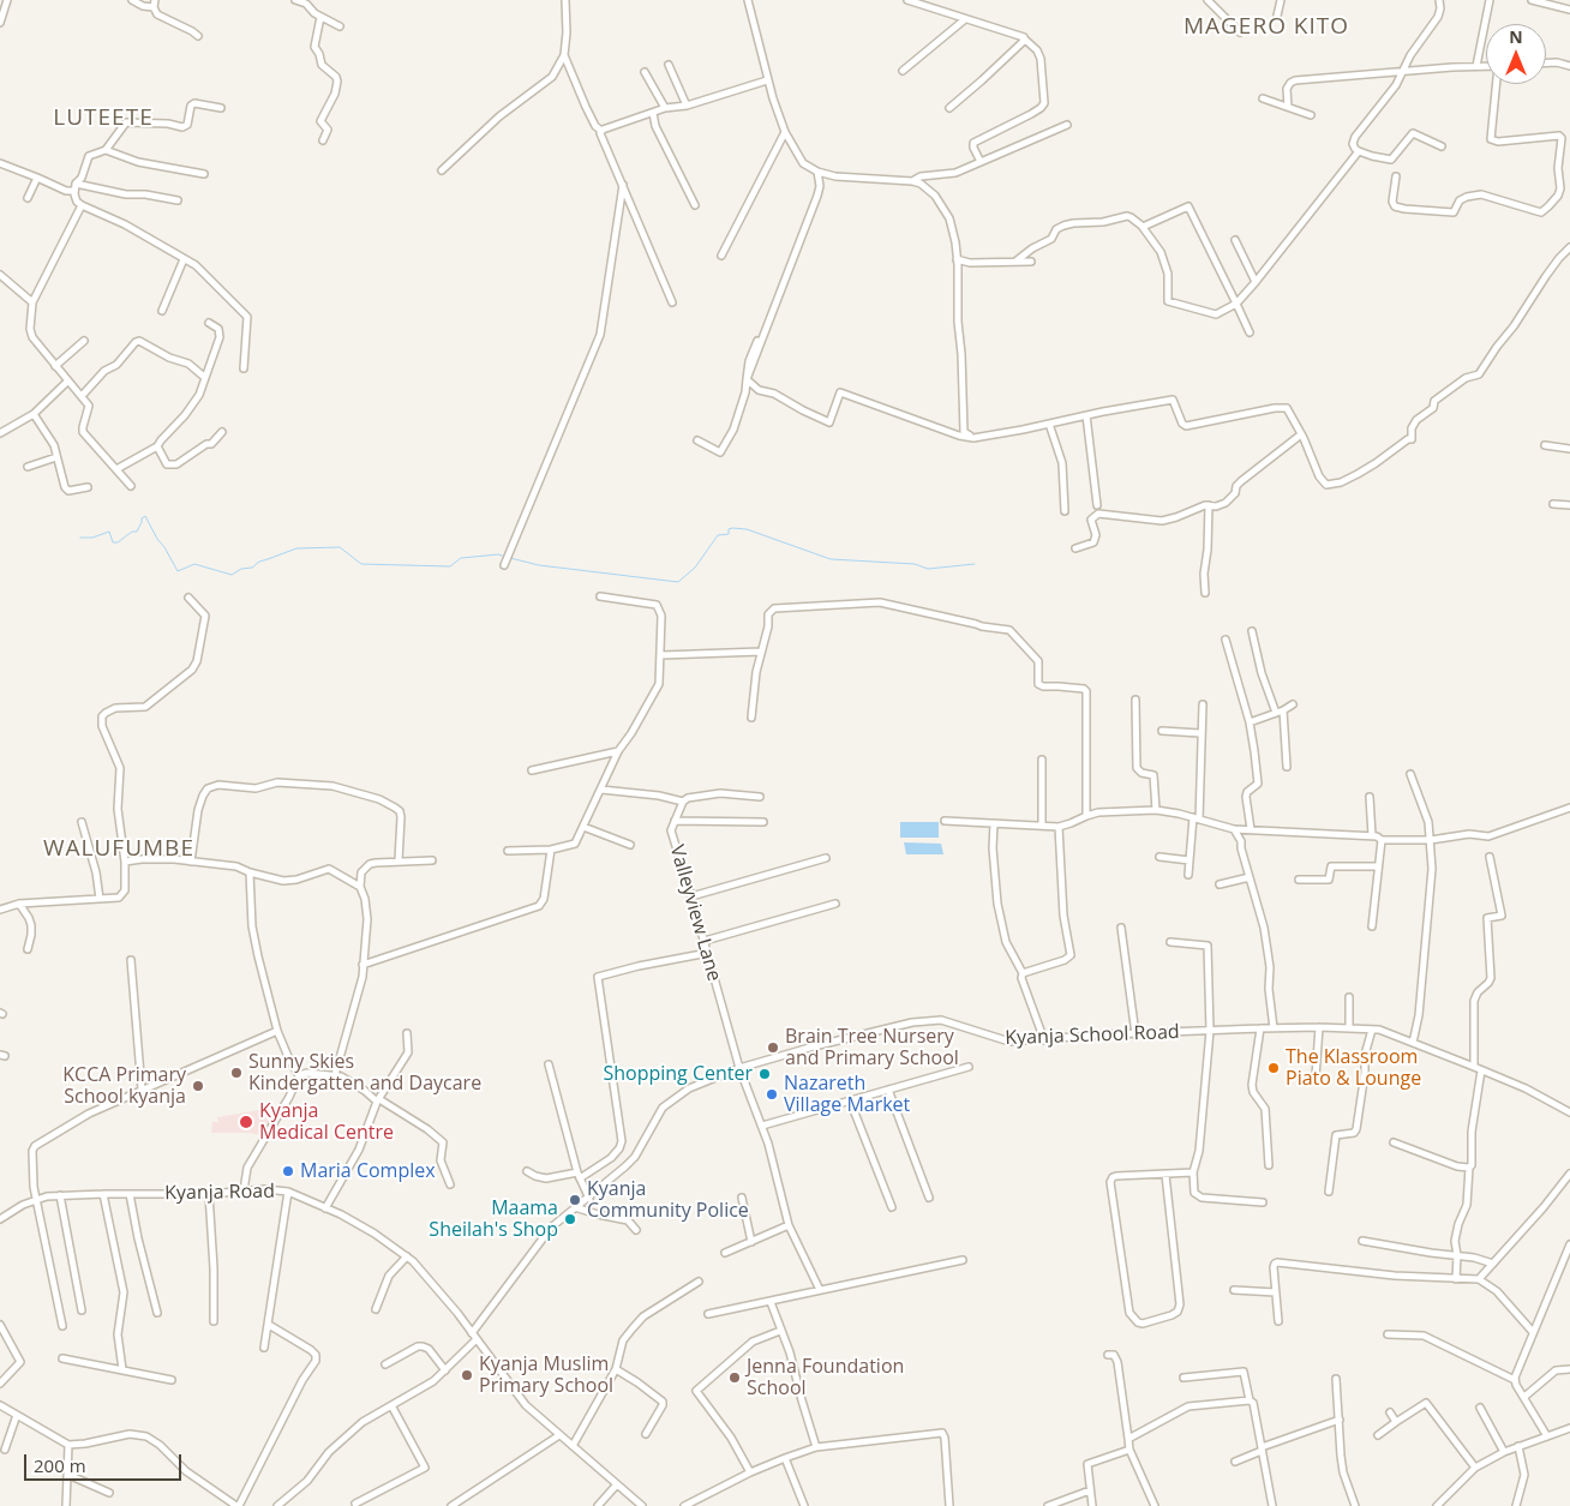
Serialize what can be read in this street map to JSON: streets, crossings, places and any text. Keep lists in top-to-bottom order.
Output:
{
  "streets": {
    "street": ["Valleyview Lane", "Kyanja School Road", "Kyanja Road"]
  },
  "crossings": [
    ["Valleyview Lane", "Kyanja School Road"],
    ["Kyanja School Road", "Kyanja Road"]
  ],
  "districts": ["MAGERO KITO", "LUTEETE", "WALUFUMBE"],
  "places": [
    "Brain Tree Nursery and Primary School",
    "The Klassroom Piato & Lounge",
    "Sunny Skies Kindergatten and Daycare",
    "Shopping Center",
    "KCCA Primary School kyanja",
    "Nazareth Village Market",
    "Kyanja Medical Centre",
    "Maria Complex",
    "Kyanja Community Police",
    "Maama Sheilah's Shop",
    "Kyanja Muslim Primary School",
    "Jenna Foundation School"
  ],
  "scale_bar": "200 m",
  "north": "top"
}
